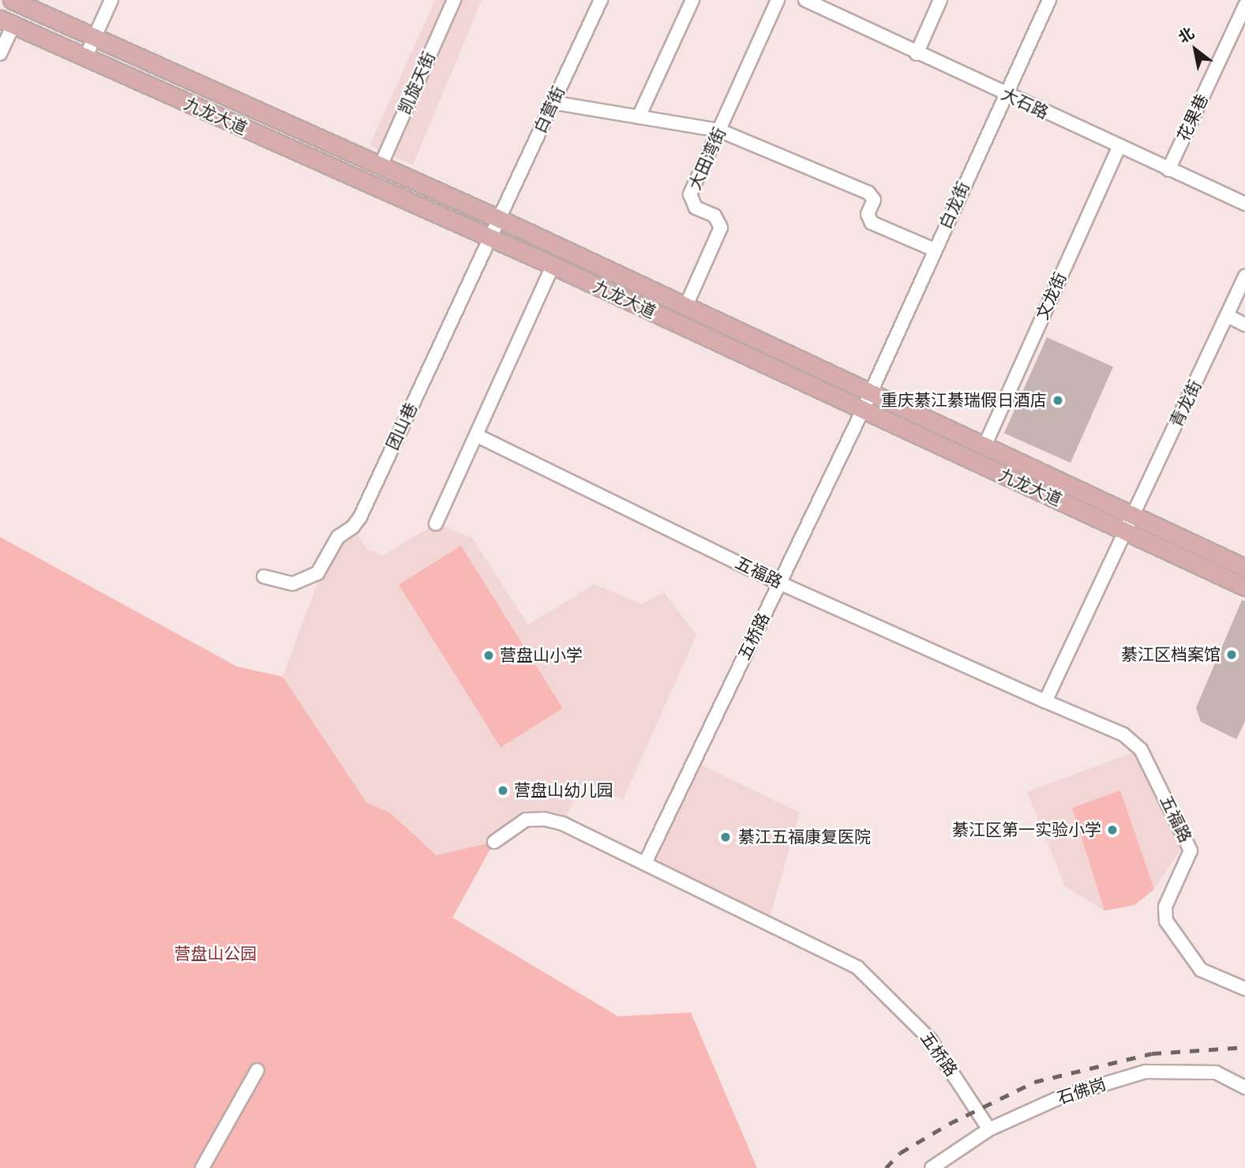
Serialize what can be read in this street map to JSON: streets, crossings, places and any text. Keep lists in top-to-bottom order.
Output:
{
  "streets": {
    "main road": ["九龙大道"],
    "street": [
      "凯旋天街",
      "大石路",
      "白营街",
      "花果巷",
      "大田湾街",
      "白龙街",
      "文龙街",
      "青龙街",
      "团山巷",
      "五福路",
      "五桥路",
      "石佛岗"
    ]
  },
  "crossings": [
    ["凯旋天街", "九龙大道"],
    ["大石路", "花果巷"],
    ["大石路", "白龙街"],
    ["大石路", "文龙街"],
    ["白营街", "九龙大道"],
    ["白营街", "团山巷"],
    ["九龙大道", "大田湾街"],
    ["九龙大道", "白龙街"],
    ["九龙大道", "文龙街"],
    ["九龙大道", "青龙街"],
    ["九龙大道", "团山巷"],
    ["九龙大道", "五桥路"],
    ["白龙街", "五桥路"],
    ["五福路", "五桥路"],
    ["五桥路", "石佛岗"]
  ],
  "parks": ["营盘山公园"],
  "places": [
    "重庆綦江綦瑞假日酒店",
    "綦江区档案馆",
    "营盘山小学",
    "营盘山幼儿园",
    "綦江区第一实验小学",
    "綦江五福康复医院"
  ],
  "north": "top left"
}
